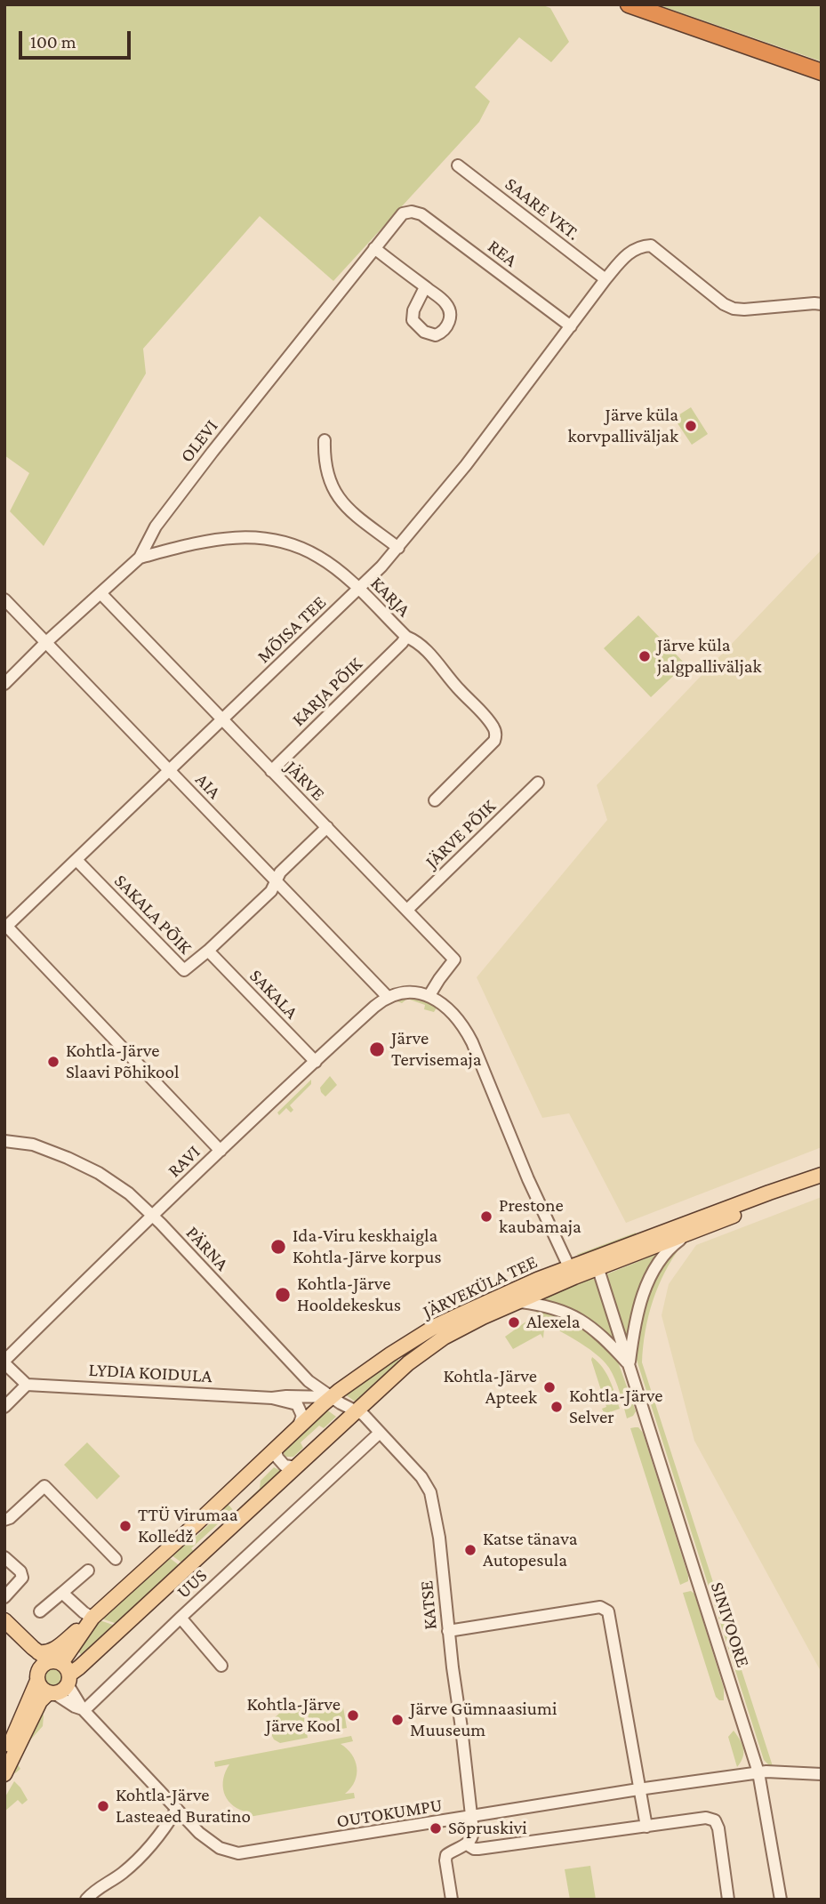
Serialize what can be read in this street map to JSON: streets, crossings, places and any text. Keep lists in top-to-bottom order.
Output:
{
  "streets": {
    "main road": ["JÄRVEKÜLA TEE"],
    "street": [
      "SAARE VKT.",
      "REA",
      "OLEVI",
      "KARJA",
      "MÕISA TEE",
      "KARJA PÕIK",
      "JÄRVE",
      "AIA",
      "JÄRVE PÕIK",
      "SAKALA PÕIK",
      "SAKALA",
      "RAVI",
      "PÄRNA",
      "LYDIA KOIDULA",
      "UUS",
      "KATSE",
      "SINIVOORE",
      "OUTOKUMPU"
    ]
  },
  "crossings": [
    ["SAARE VKT.", "MÕISA TEE"],
    ["REA", "OLEVI"],
    ["REA", "MÕISA TEE"],
    ["OLEVI", "KARJA"],
    ["OLEVI", "JÄRVE"],
    ["OLEVI", "AIA"],
    ["KARJA", "MÕISA TEE"],
    ["KARJA", "KARJA PÕIK"],
    ["MÕISA TEE", "JÄRVE"],
    ["MÕISA TEE", "AIA"],
    ["MÕISA TEE", "SAKALA PÕIK"],
    ["KARJA PÕIK", "JÄRVE"],
    ["JÄRVE", "JÄRVE PÕIK"],
    ["AIA", "RAVI"],
    ["SAKALA PÕIK", "SAKALA"],
    ["SAKALA", "RAVI"],
    ["RAVI", "PÄRNA"],
    ["PÄRNA", "JÄRVEKÜLA TEE"],
    ["PÄRNA", "LYDIA KOIDULA"],
    ["PÄRNA", "KATSE"],
    ["JÄRVEKÜLA TEE", "LYDIA KOIDULA"],
    ["JÄRVEKÜLA TEE", "KATSE"],
    ["JÄRVEKÜLA TEE", "SINIVOORE"],
    ["JÄRVEKÜLA TEE", "OUTOKUMPU"],
    ["UUS", "KATSE"],
    ["UUS", "OUTOKUMPU"],
    ["KATSE", "OUTOKUMPU"],
    ["SINIVOORE", "OUTOKUMPU"]
  ],
  "places": [
    "Järve küla korvpalliväljak",
    "Järve küla jalgpalliväljak",
    "Järve Tervisemaja",
    "Kohtla-Järve Slaavi Põhikool",
    "Prestone kaubamaja",
    "Ida-Viru keskhaigla Kohtla-Järve korpus",
    "Kohtla-Järve Hooldekeskus",
    "Alexela",
    "Kohtla-Järve Apteek",
    "Kohtla-Järve Selver",
    "TTÜ Virumaa Kolledž",
    "Katse tänava Autopesula",
    "Kohtla-Järve Järve Kool",
    "Järve Gümnaasiumi Muuseum",
    "Kohtla-Järve Lasteaed Buratino",
    "Sõpruskivi"
  ],
  "scale_bar": "100 m"
}
